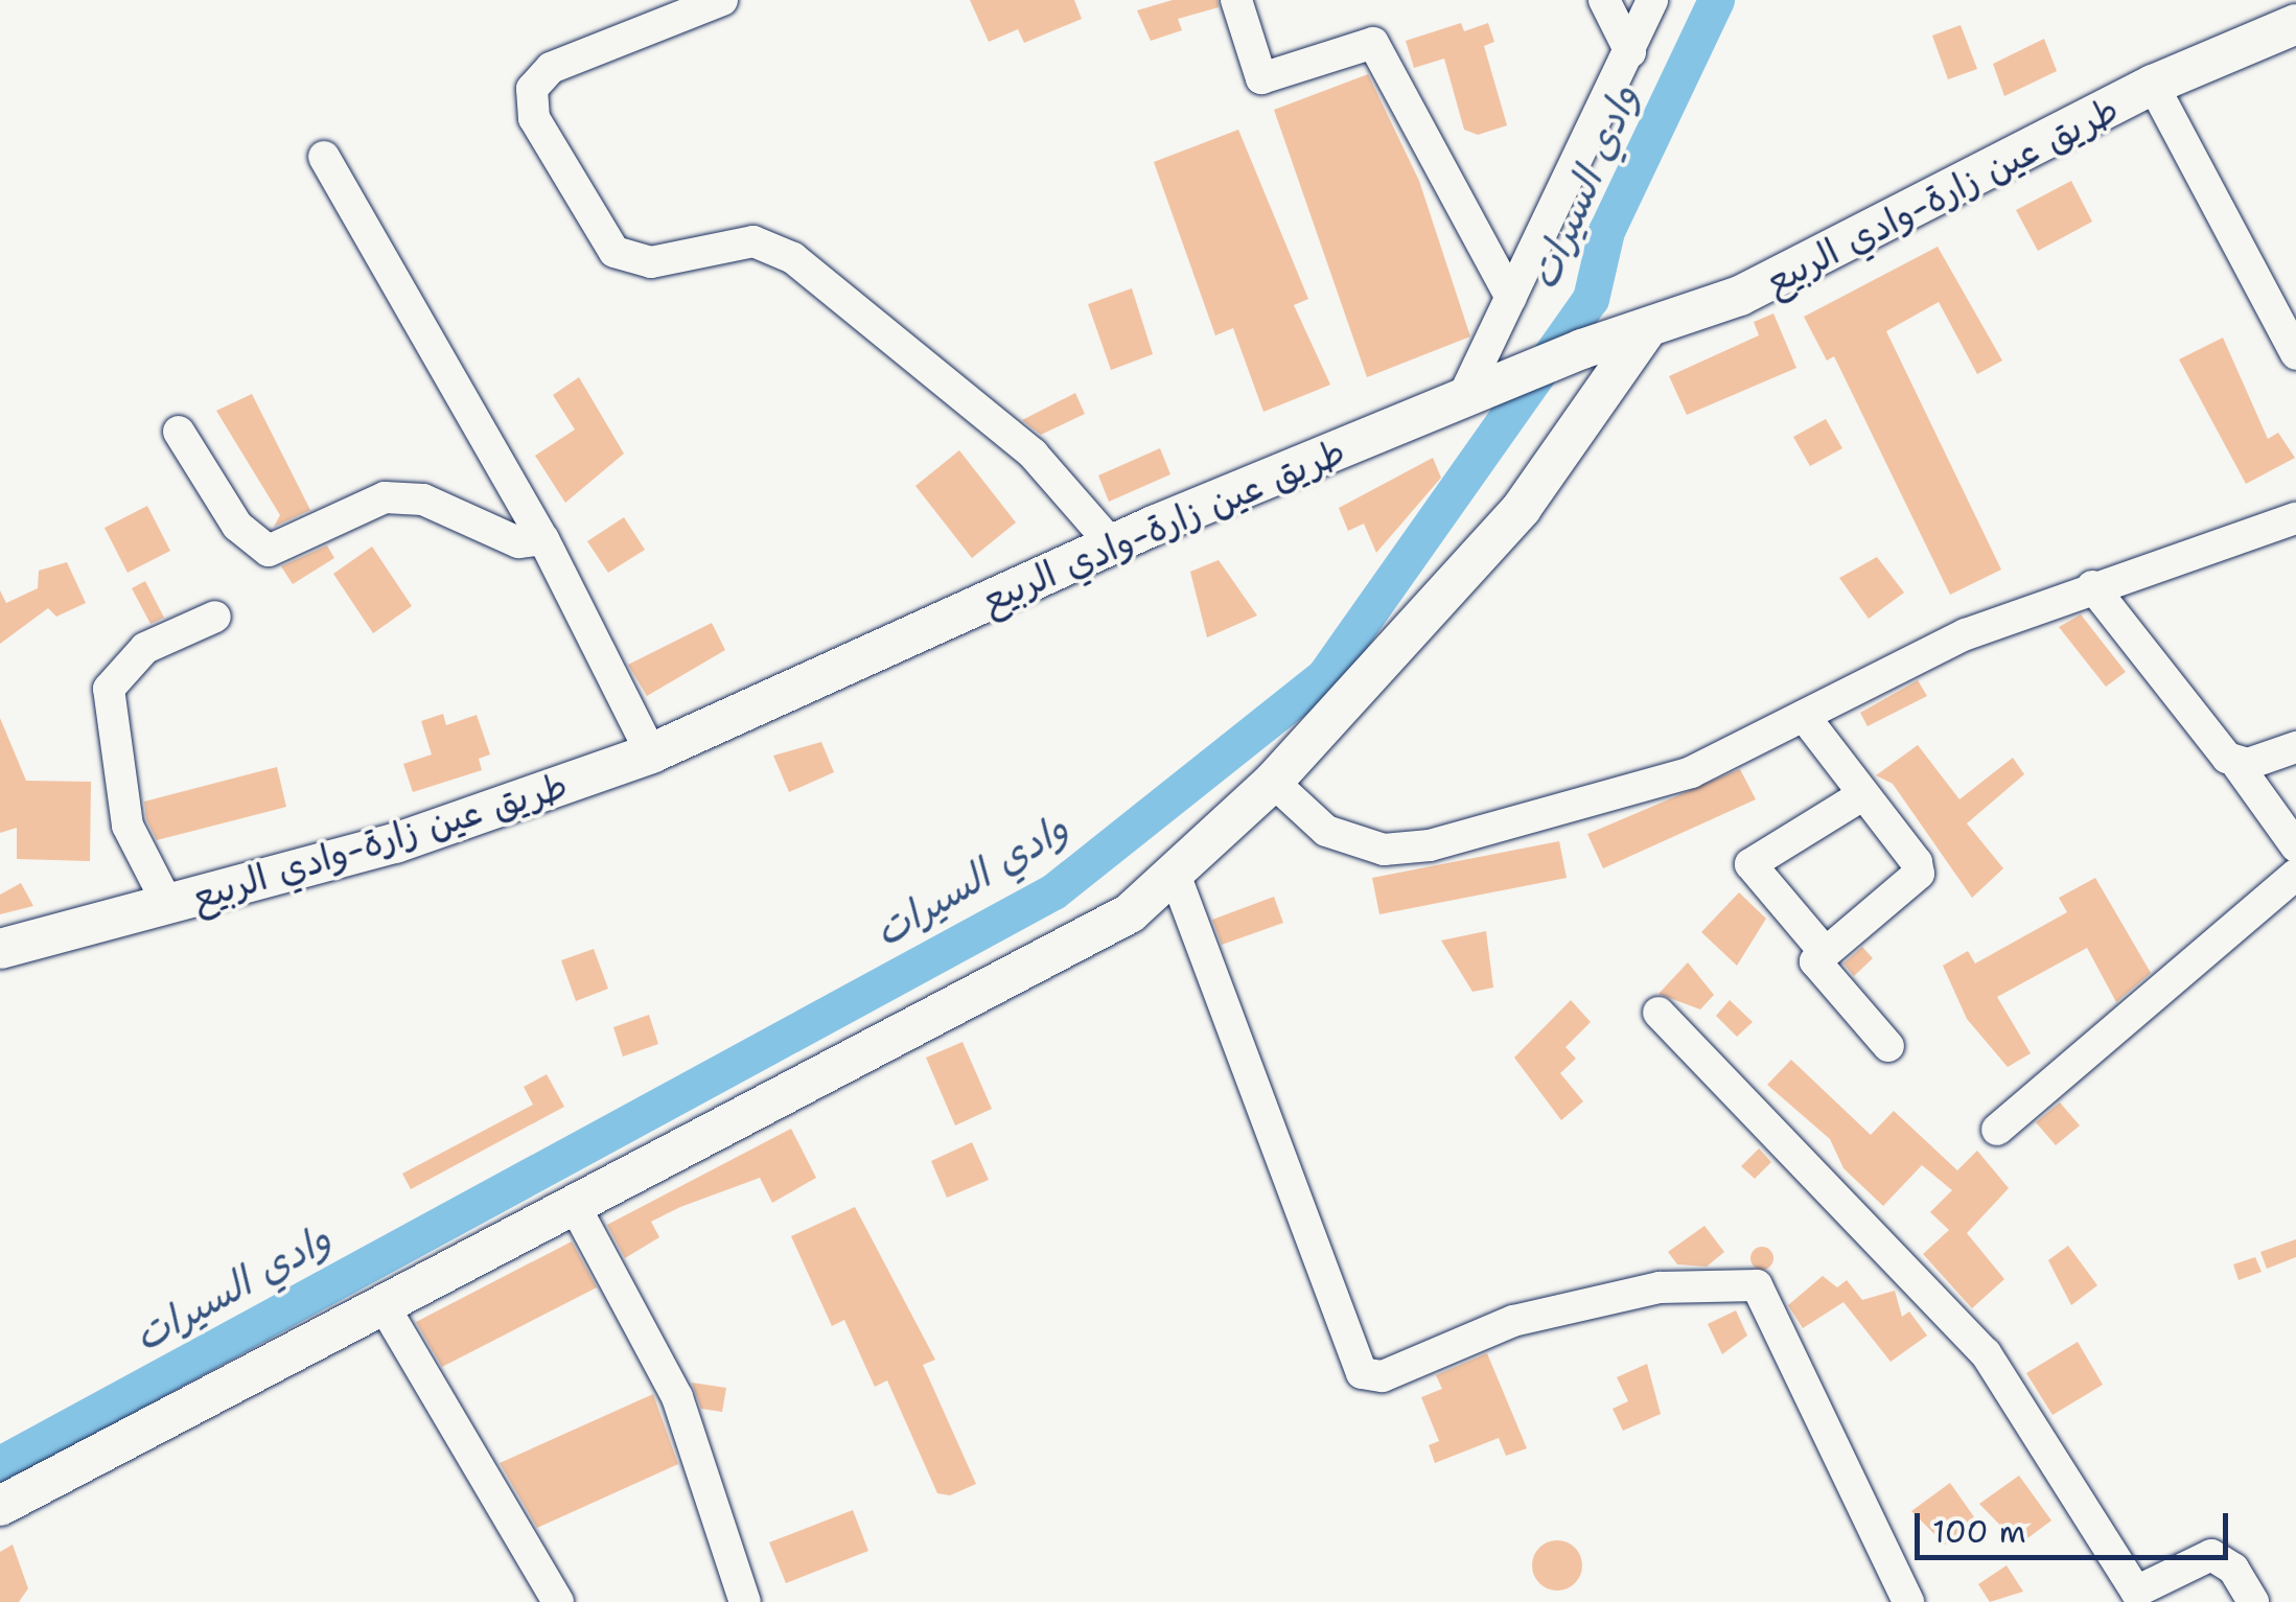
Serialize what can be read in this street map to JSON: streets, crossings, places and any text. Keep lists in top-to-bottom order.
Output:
{
  "streets": {
    "main road": ["طريق عين زارة-وادي الربيع"]
  },
  "water": ["وادي السيرات"],
  "scale_bar": "100 m"
}
